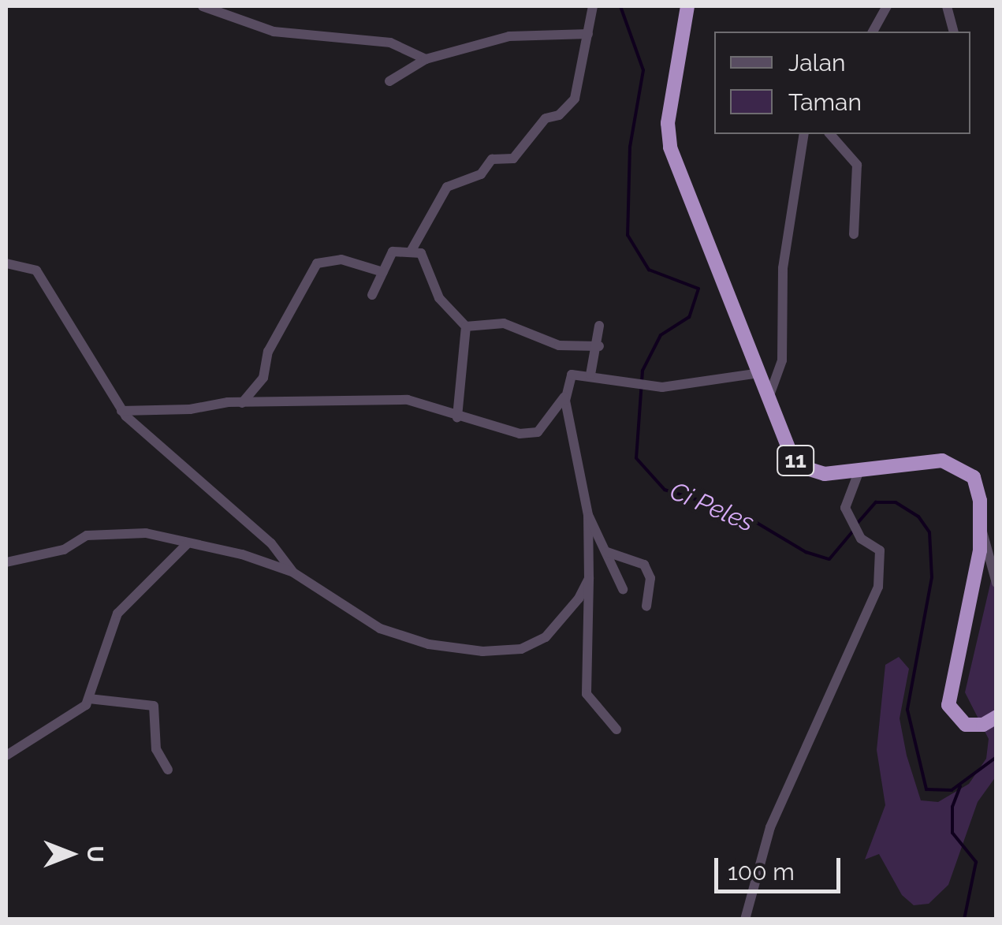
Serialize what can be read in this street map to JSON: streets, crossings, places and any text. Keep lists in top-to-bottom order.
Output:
{
  "streets": {
    "highway": ["11"]
  },
  "water": ["Ci Peles"],
  "legend": ["Jalan", "Taman"],
  "scale_bar": "100 m",
  "north": "right"
}
